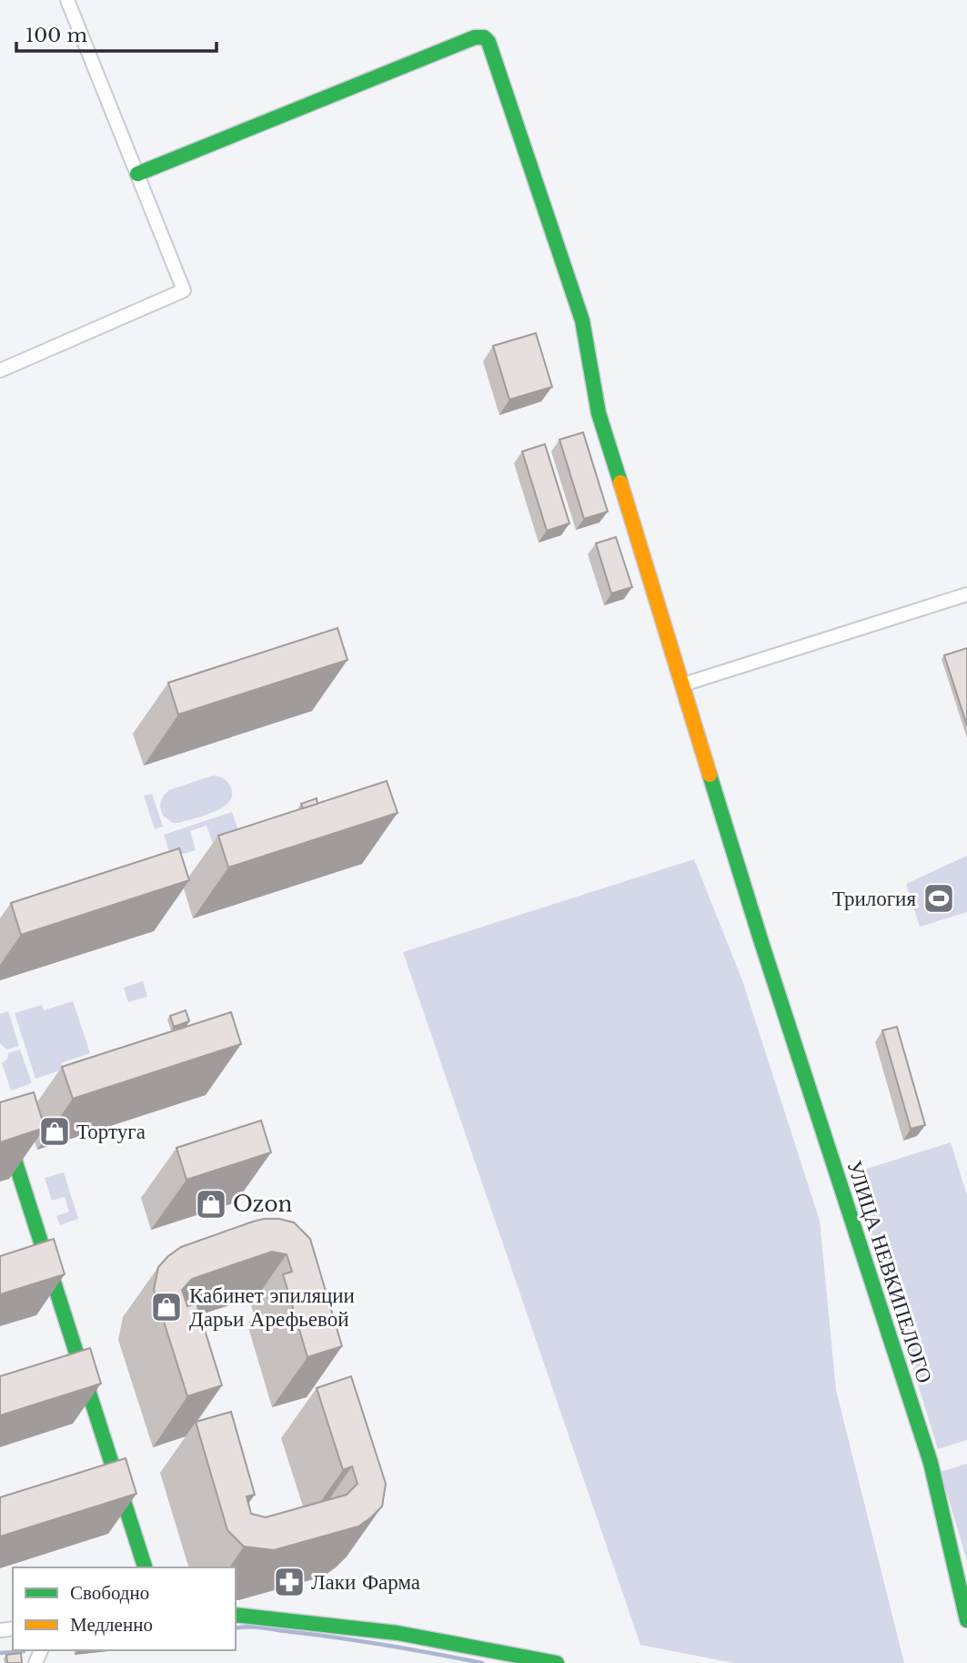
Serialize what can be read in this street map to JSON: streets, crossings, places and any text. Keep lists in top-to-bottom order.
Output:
{
  "streets": {
    "street": ["УЛИЦА НЕВКИПЕЛОГО"]
  },
  "places": {
    "sports": ["Трилогия"],
    "shop": ["Тортуга", "Ozon", "Кабинет эпиляции Дарьи Арефьевой"],
    "pharmacy": ["Лаки Фарма"]
  },
  "legend": ["Свободно", "Медленно"],
  "scale_bar": "100 m"
}
